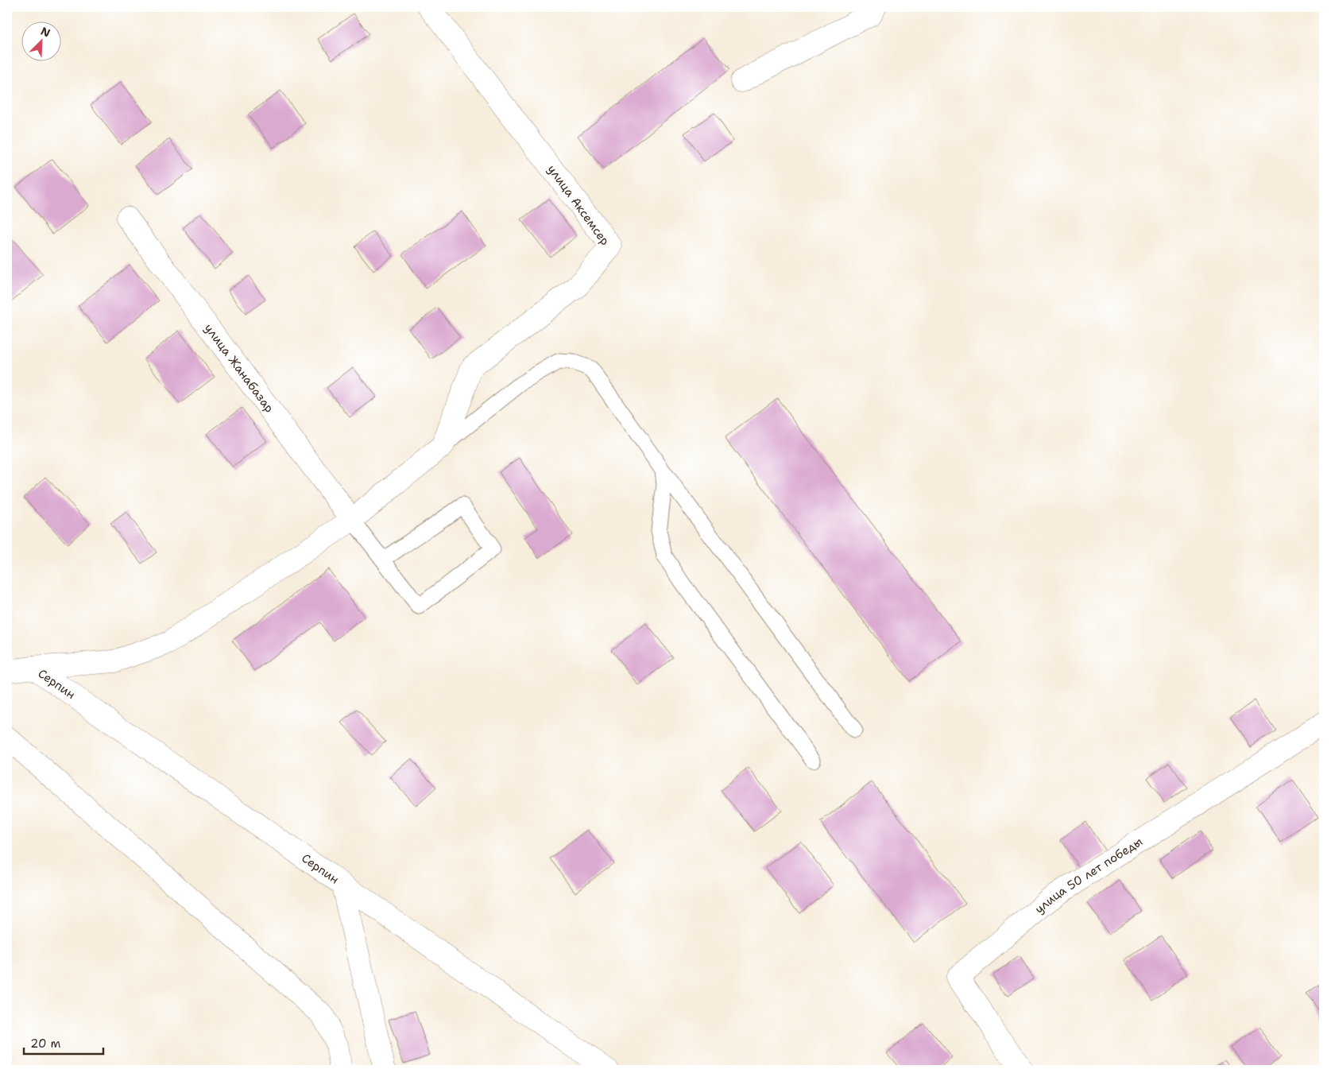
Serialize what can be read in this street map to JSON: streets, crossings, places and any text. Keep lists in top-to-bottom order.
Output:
{
  "streets": {
    "street": [
      "улица Аксемсер",
      "улица Жанабазар",
      "Серпин",
      "улица 50 лет победы"
    ]
  },
  "scale_bar": "20 m",
  "north": "top right"
}
